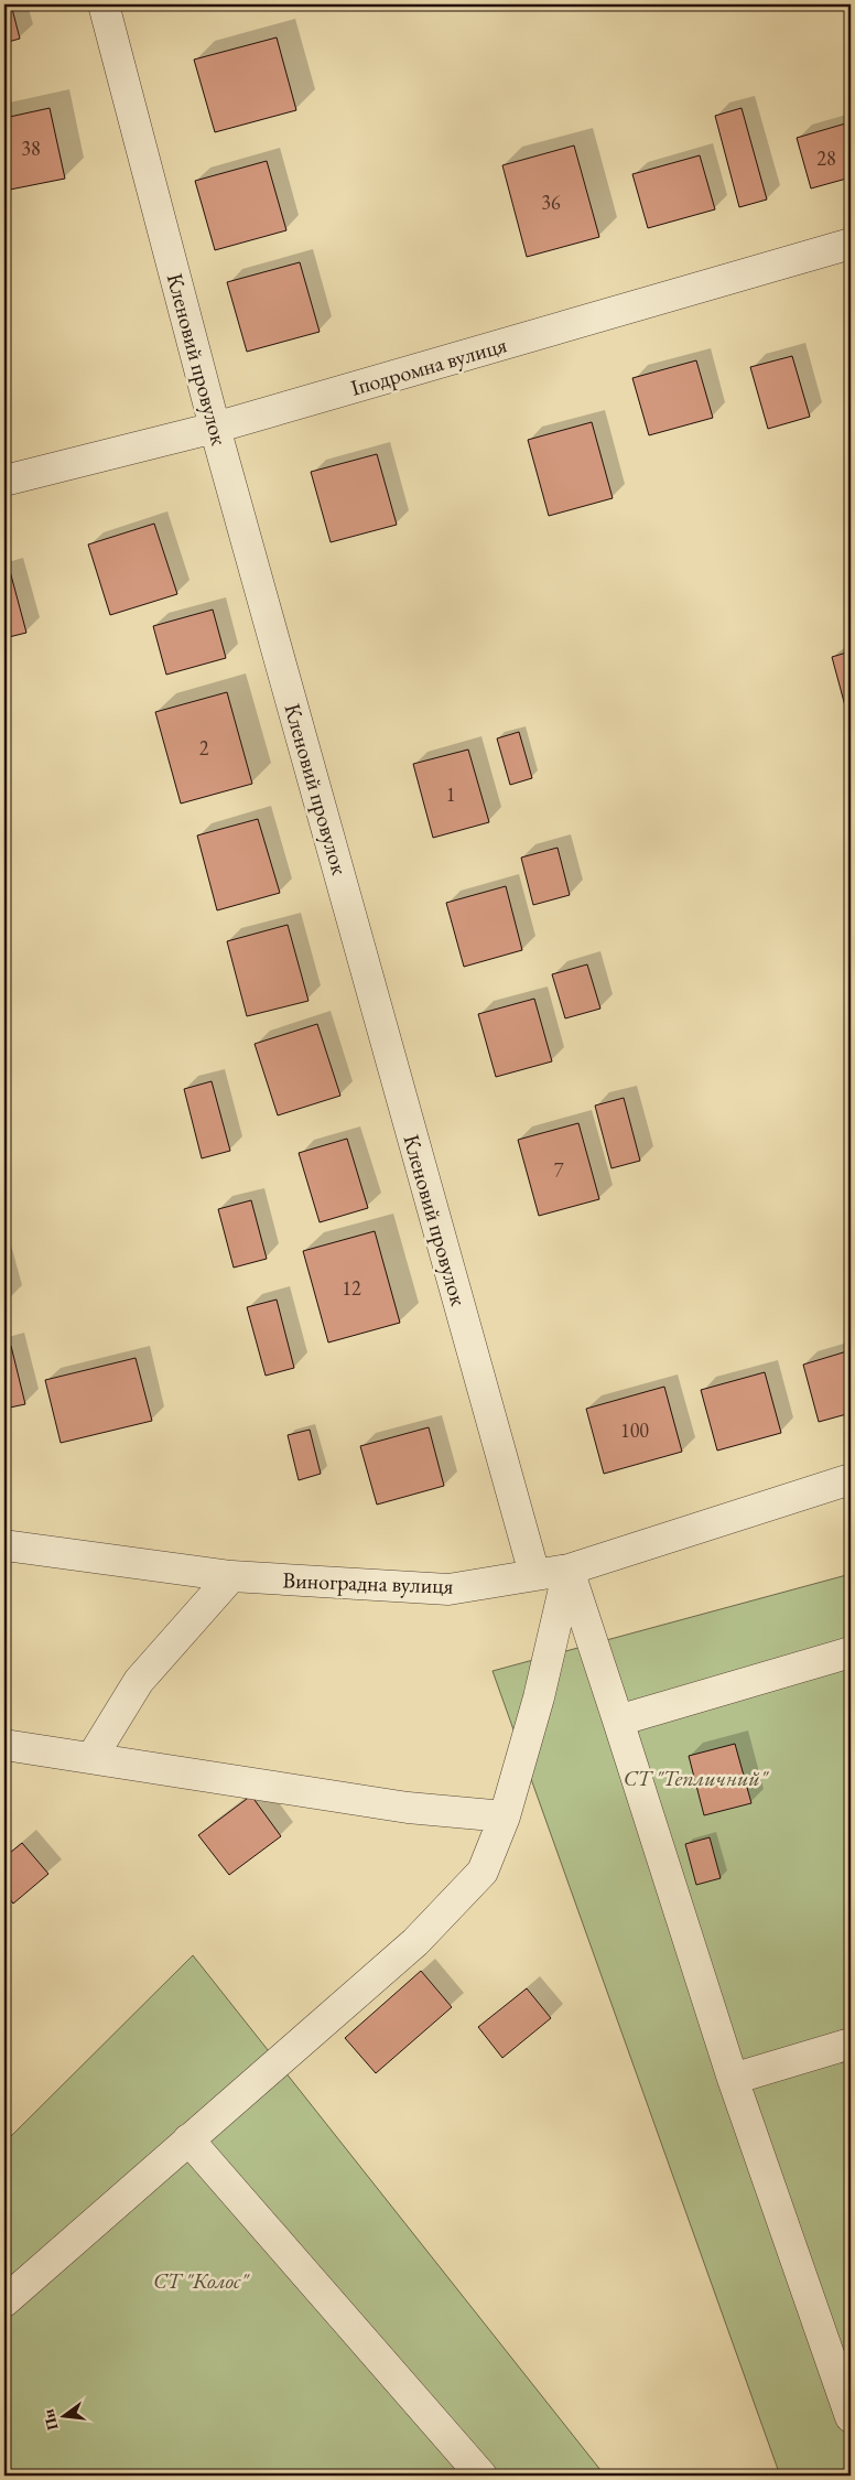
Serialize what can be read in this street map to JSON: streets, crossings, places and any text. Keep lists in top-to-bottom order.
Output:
{
  "streets": {
    "street": ["Кленовий провулок", "Іподромна вулиця", "Виноградна вулиця"]
  },
  "crossings": [
    ["Кленовий провулок", "Іподромна вулиця"],
    ["Кленовий провулок", "Виноградна вулиця"]
  ],
  "parks": ["СТ \"Тепличний\"", "СТ \"Колос\""],
  "house_numbers": [
    "38",
    "28",
    "36",
    "2",
    "1",
    "7",
    "12",
    "100"
  ],
  "north": "left"
}
